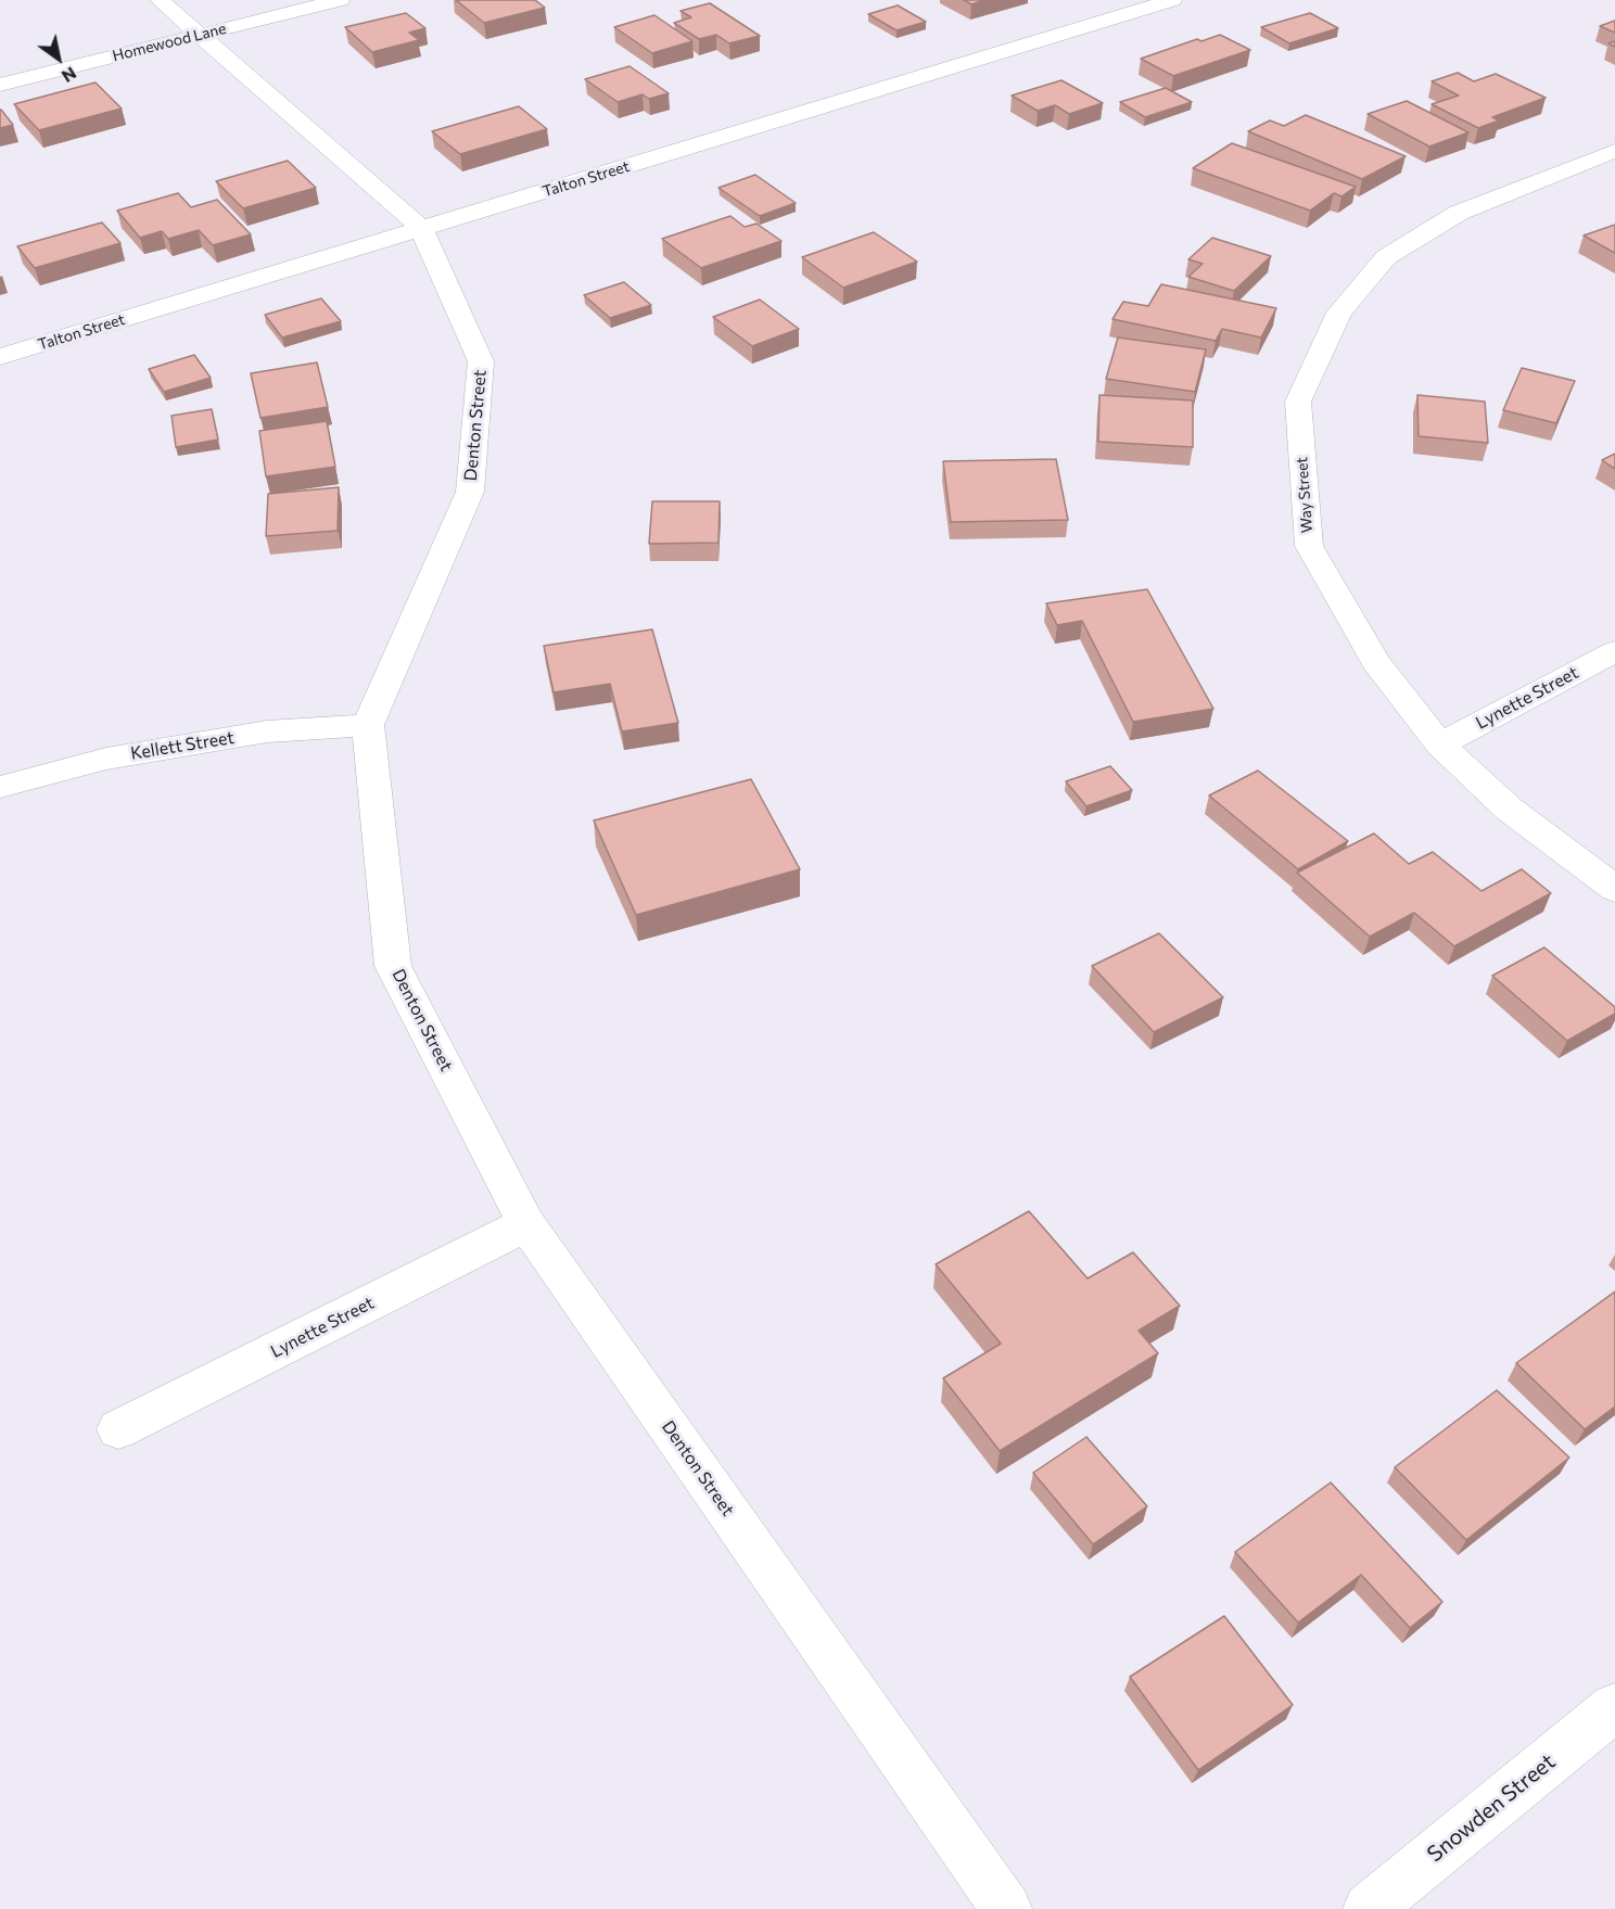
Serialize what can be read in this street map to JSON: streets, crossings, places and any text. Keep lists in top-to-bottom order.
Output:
{
  "streets": {
    "street": [
      "Homewood Lane",
      "Talton Street",
      "Denton Street",
      "Way Street",
      "Lynette Street",
      "Kellett Street",
      "Snowden Street"
    ]
  },
  "crossings": [
    ["Homewood Lane", "Denton Street"],
    ["Talton Street", "Denton Street"],
    ["Denton Street", "Lynette Street"],
    ["Denton Street", "Kellett Street"],
    ["Way Street", "Lynette Street"]
  ],
  "north": "bottom right"
}
